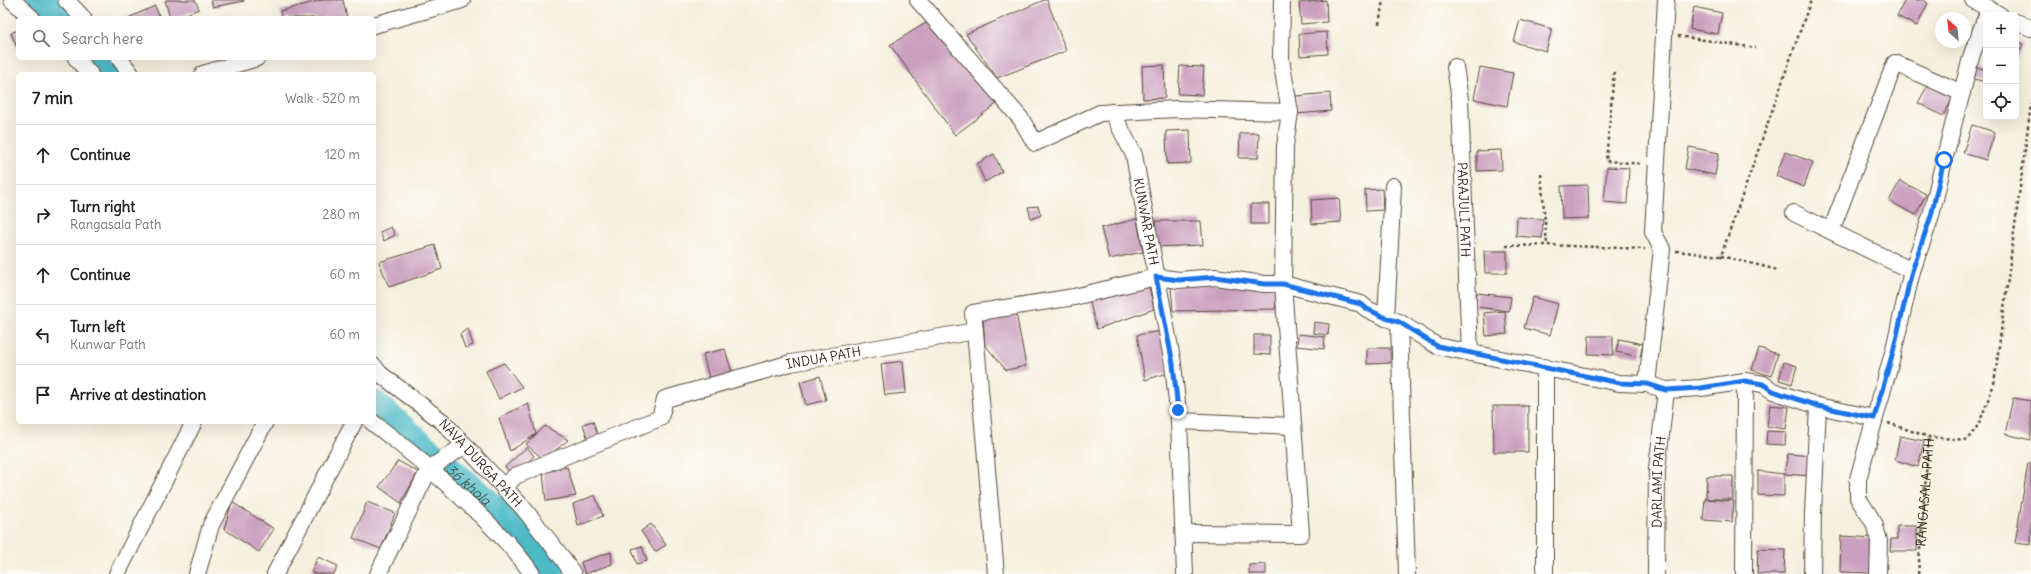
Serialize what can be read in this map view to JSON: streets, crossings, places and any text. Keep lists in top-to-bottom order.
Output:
{
  "streets": {
    "street": [
      "PARAJULI PATH",
      "KUNWAR PATH",
      "INDUA PATH",
      "NAVA DURGA PATH",
      "DARLAMI PATH"
    ],
    "path": ["RANGASALA PATH"]
  },
  "crossings": [
    ["INDUA PATH", "NAVA DURGA PATH"]
  ],
  "water": ["36 khola"],
  "north": "top left",
  "page": {
    "map_buttons": ["+", "−"],
    "search": "Search here",
    "heading": ["7 min", "Walk · 520 m"],
    "list": [
      ["Continue", "120 m"],
      ["Turn right", "Rangasala Path", "280 m"],
      ["Continue", "60 m"],
      ["Turn left", "Kunwar Path", "60 m"],
      "Arrive at destination"
    ]
  }
}
